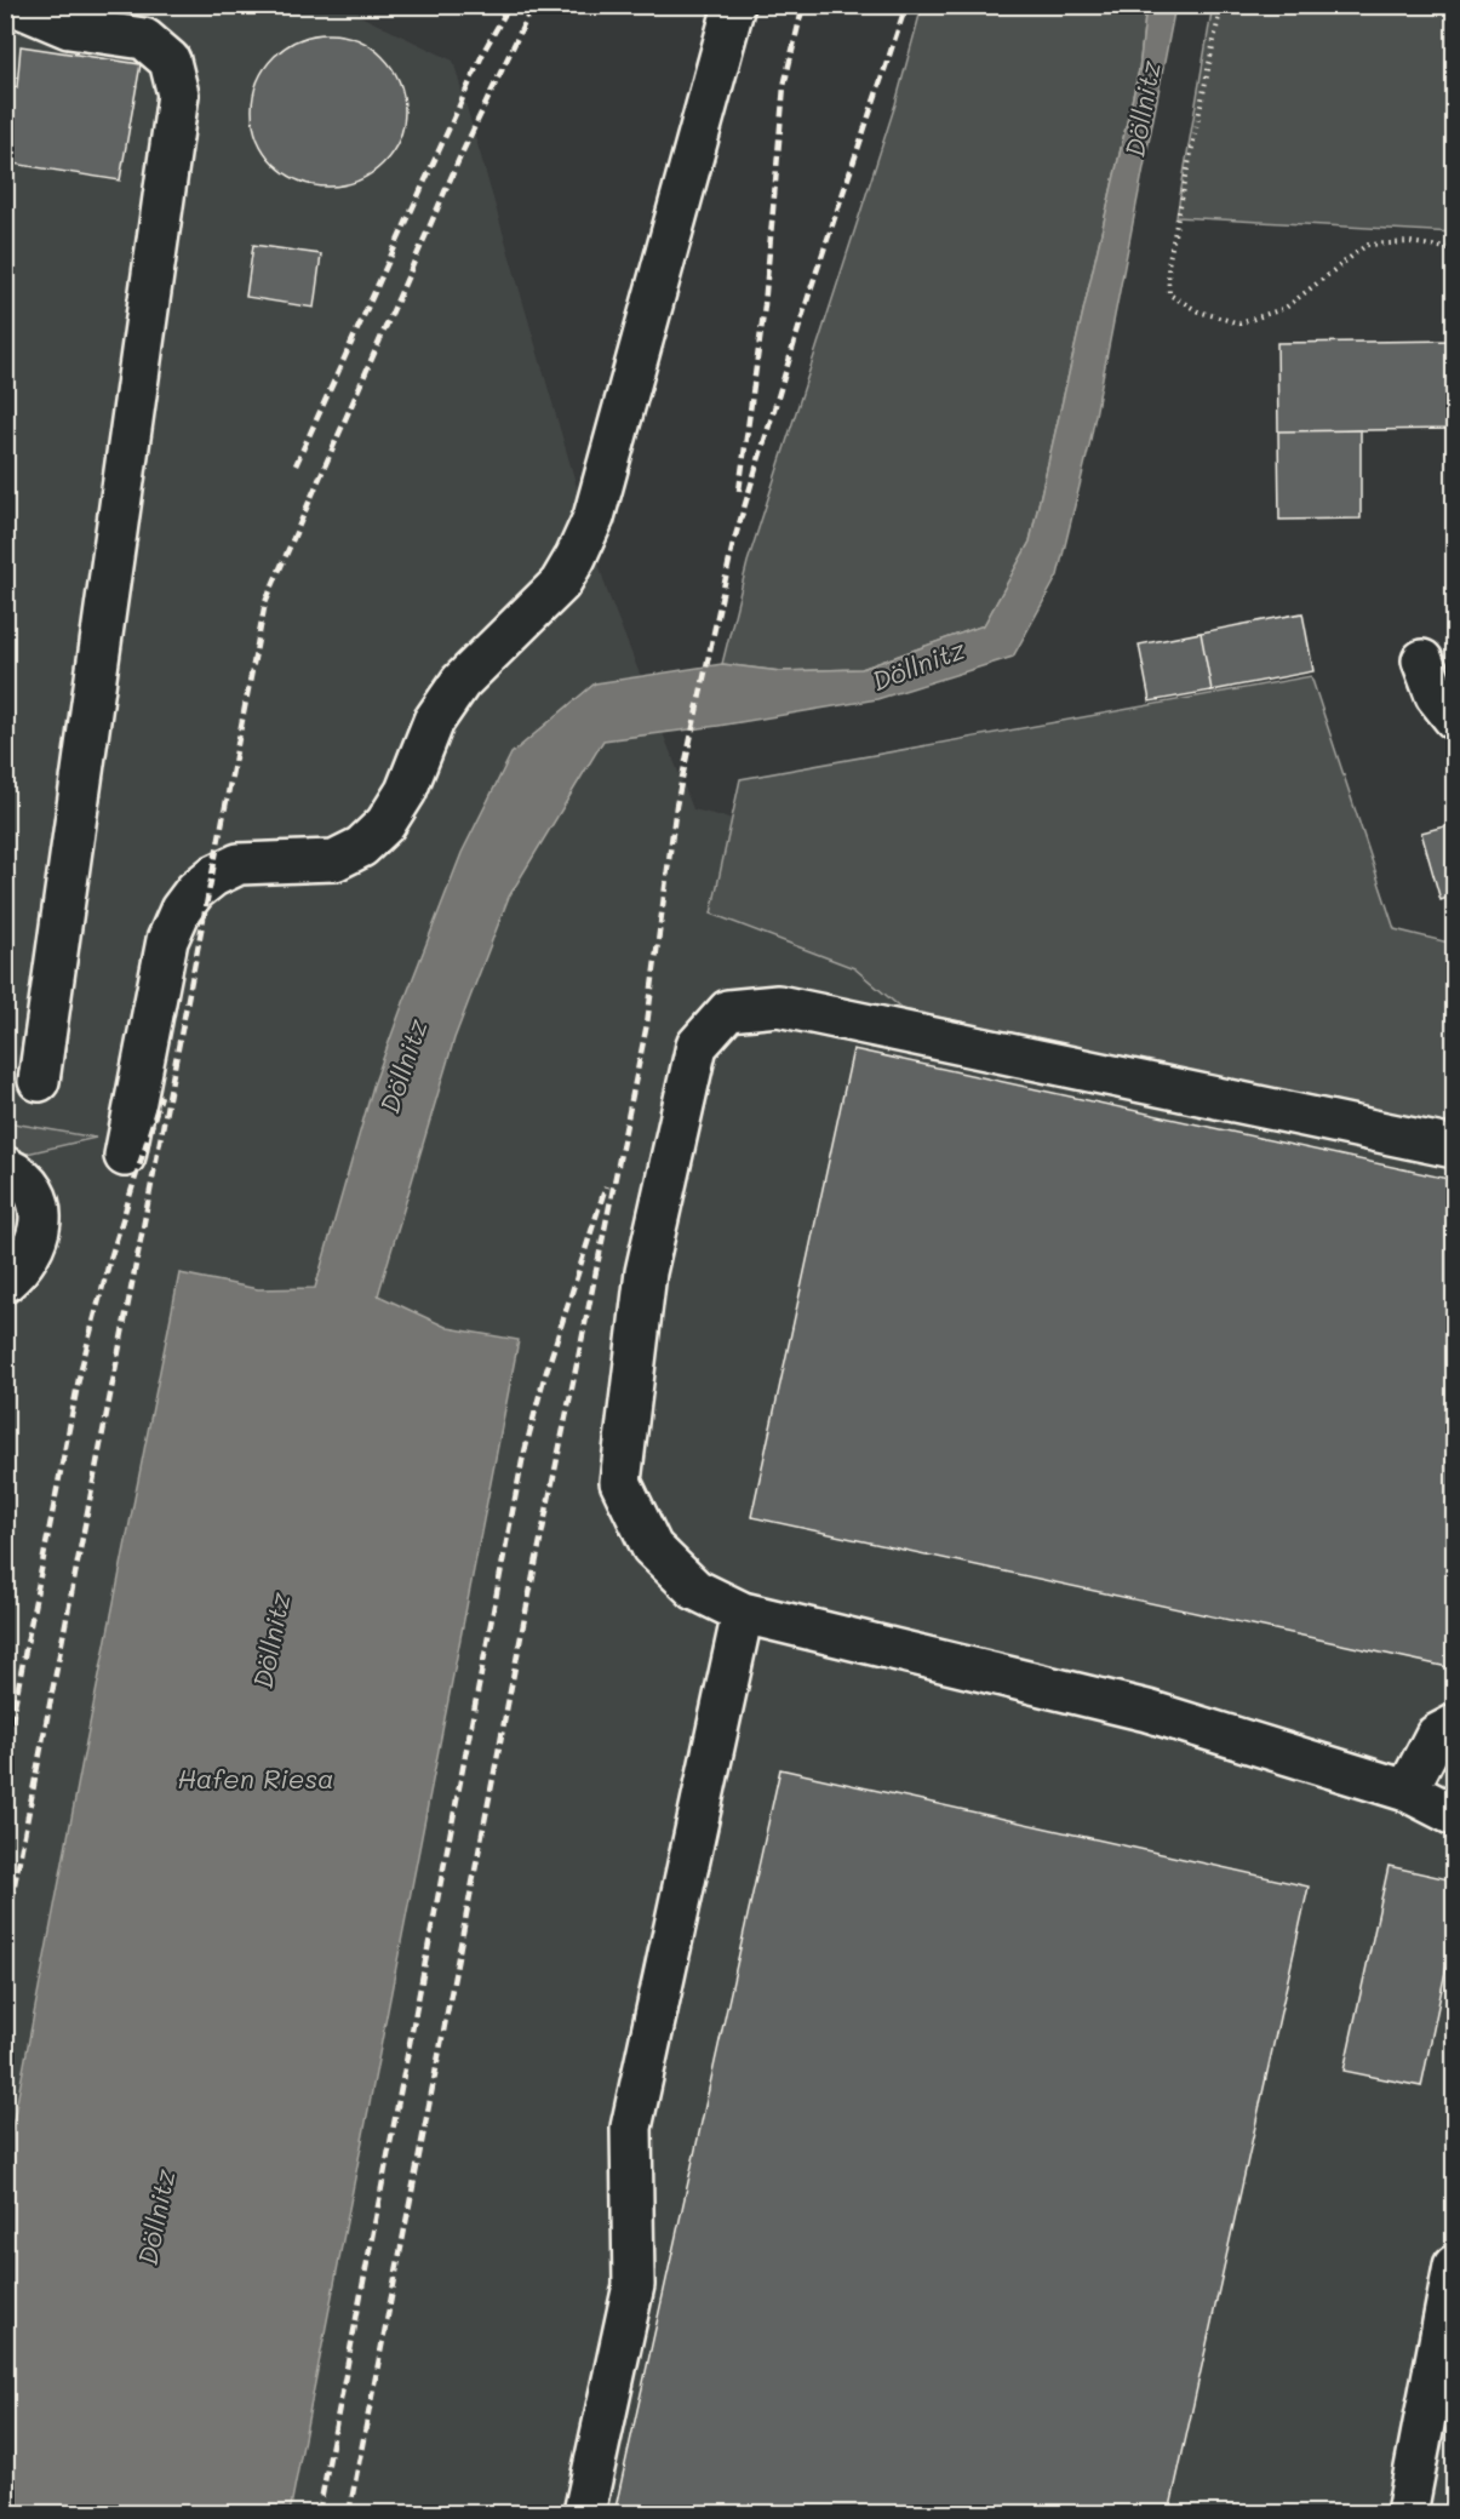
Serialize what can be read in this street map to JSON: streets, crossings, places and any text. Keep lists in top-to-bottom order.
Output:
{
  "water": ["Döllnitz", "Hafen Riesa"]
}
